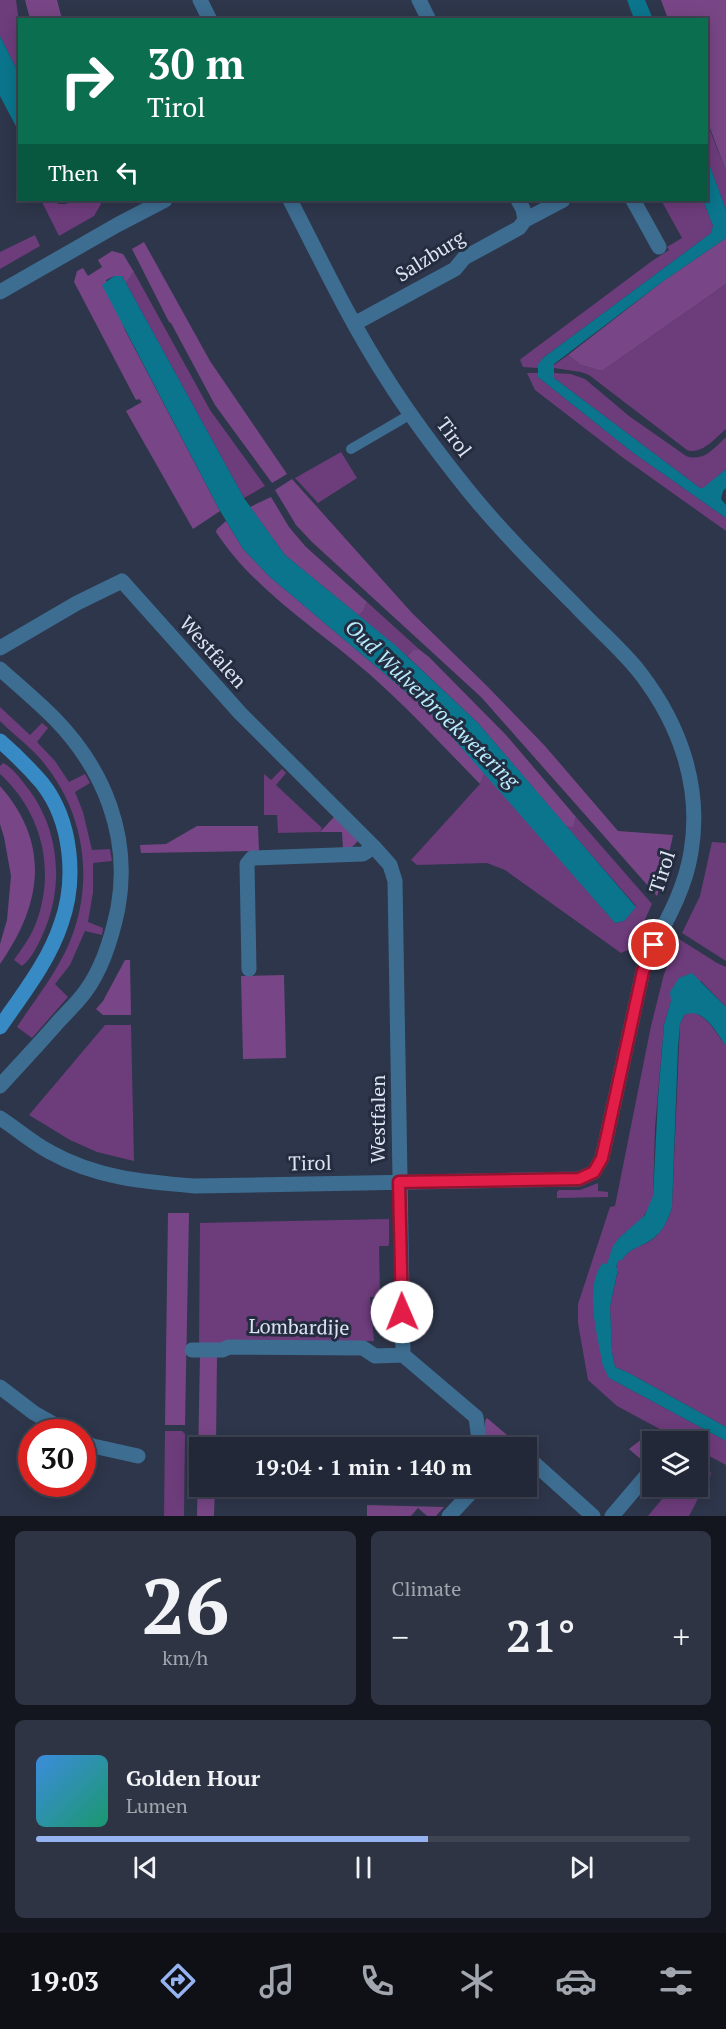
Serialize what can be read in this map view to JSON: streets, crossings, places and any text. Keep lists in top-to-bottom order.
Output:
{
  "streets": {
    "street": [
      "Salzburg",
      "Tirol",
      "Westfalen",
      "Lombardije"
    ]
  },
  "crossings": [
    ["Salzburg", "Tirol"],
    ["Tirol", "Westfalen"]
  ],
  "water": ["Oud Wulverbroekwetering"],
  "page": {
    "turn": ["30 m", "Tirol"],
    "then": "Then",
    "limit": "30",
    "trip": "19:04 · 1 min · 140 m",
    "tile": [
      ["26", "km/h"],
      "Climate"
    ],
    "heat": ["−", "21°", "+"],
    "song": ["Golden Hour", "Lumen"],
    "tabs": "19:03"
  }
}
